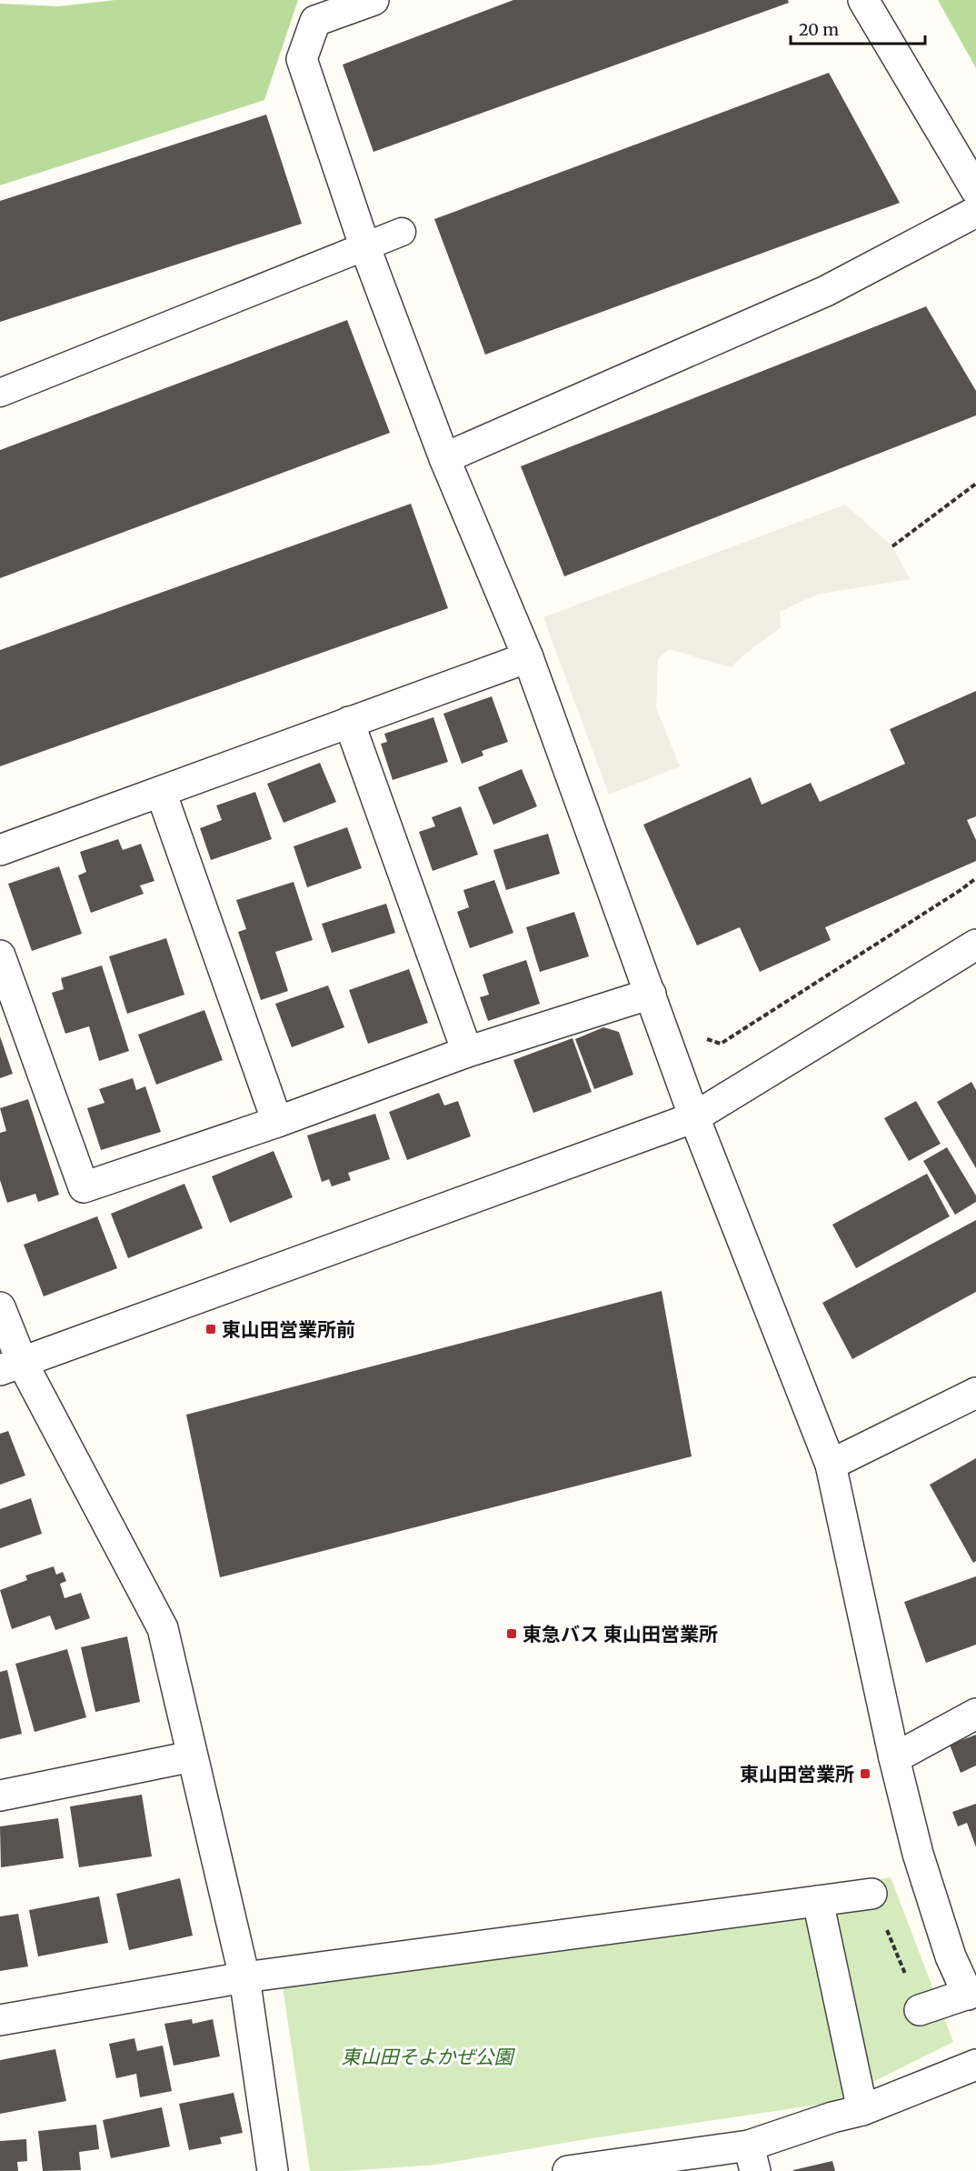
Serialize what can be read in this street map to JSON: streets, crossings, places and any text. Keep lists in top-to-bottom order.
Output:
{
  "parks": ["東山田そよかぜ公園"],
  "places": {
    "transit": ["東山田営業所前", "東急バス 東山田営業所", "東山田営業所"]
  },
  "scale_bar": "20 m"
}
